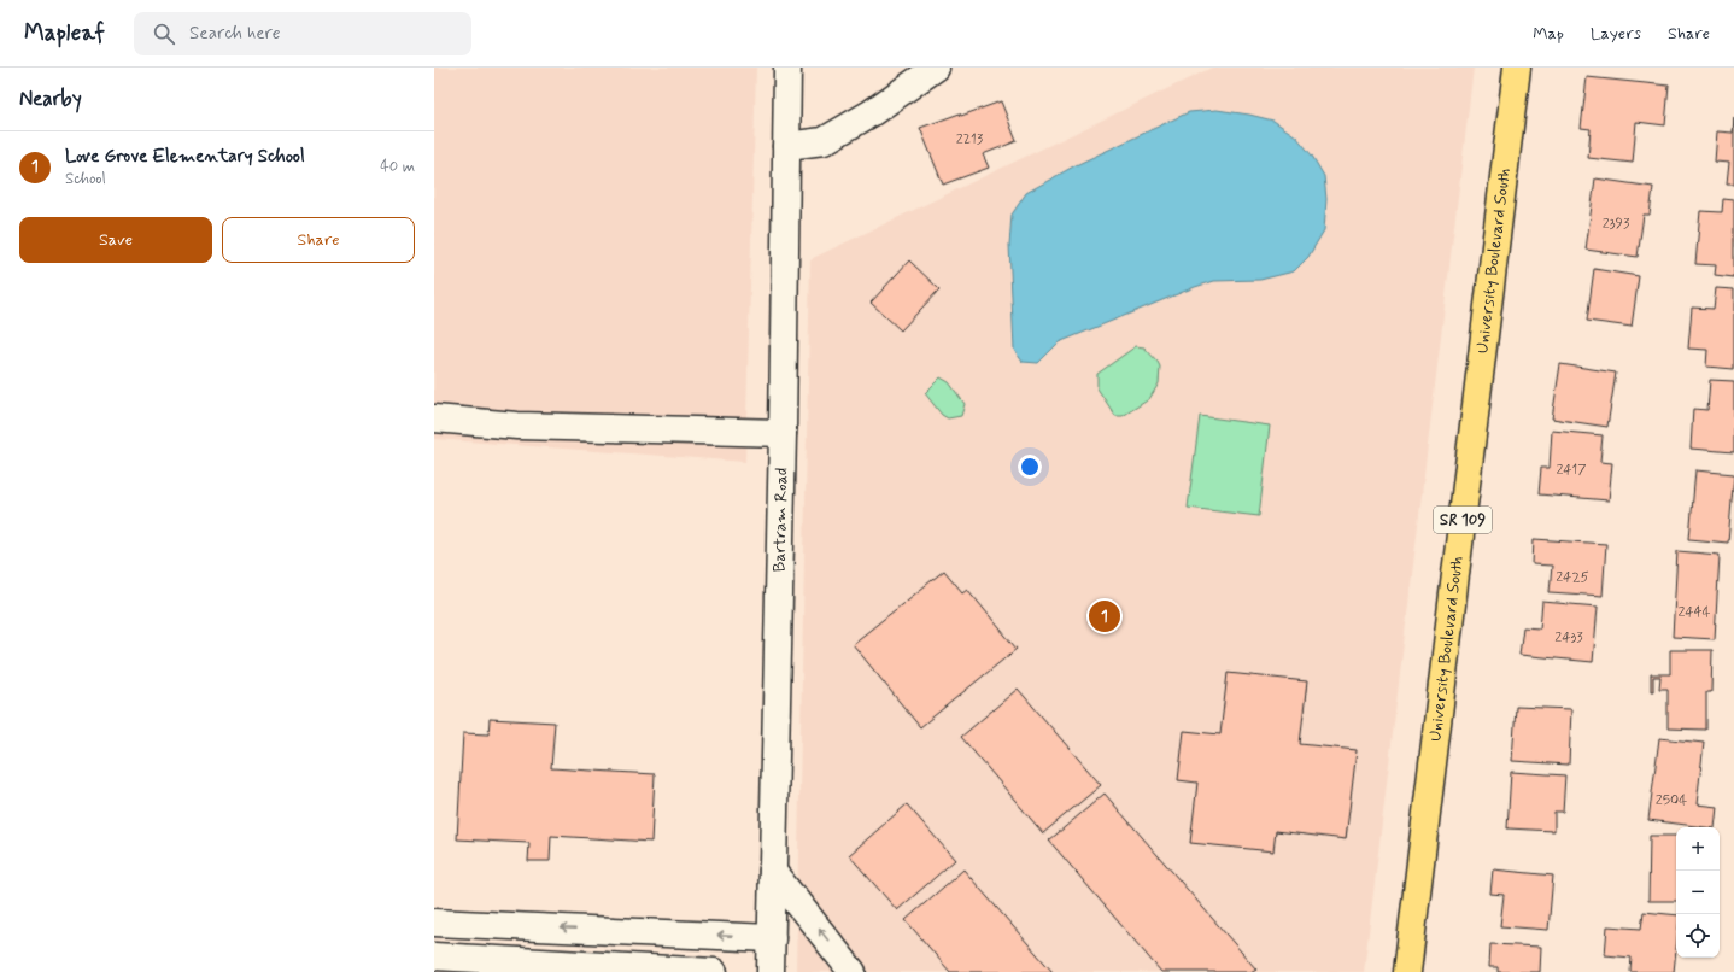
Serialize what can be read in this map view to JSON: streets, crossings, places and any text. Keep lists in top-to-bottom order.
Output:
{
  "streets": {
    "main road": ["University Boulevard South", "SR 109"],
    "street": ["Bartram Road"]
  },
  "house_numbers": [
    "2213",
    "2393",
    "2417",
    "2425",
    "2444",
    "2433",
    "2504"
  ],
  "page": {
    "header": "Mapleaf",
    "search": "Search here",
    "nav": ["Map", "Layers", "Share"],
    "heading": "Nearby",
    "list": [
      {
        "mark": "1",
        "name": "Love Grove Elementary School",
        "note": "School",
        "value": "40 m"
      }
    ],
    "buttons": ["Save", "Share"],
    "pins": "1",
    "map_buttons": ["+", "−"]
  }
}
